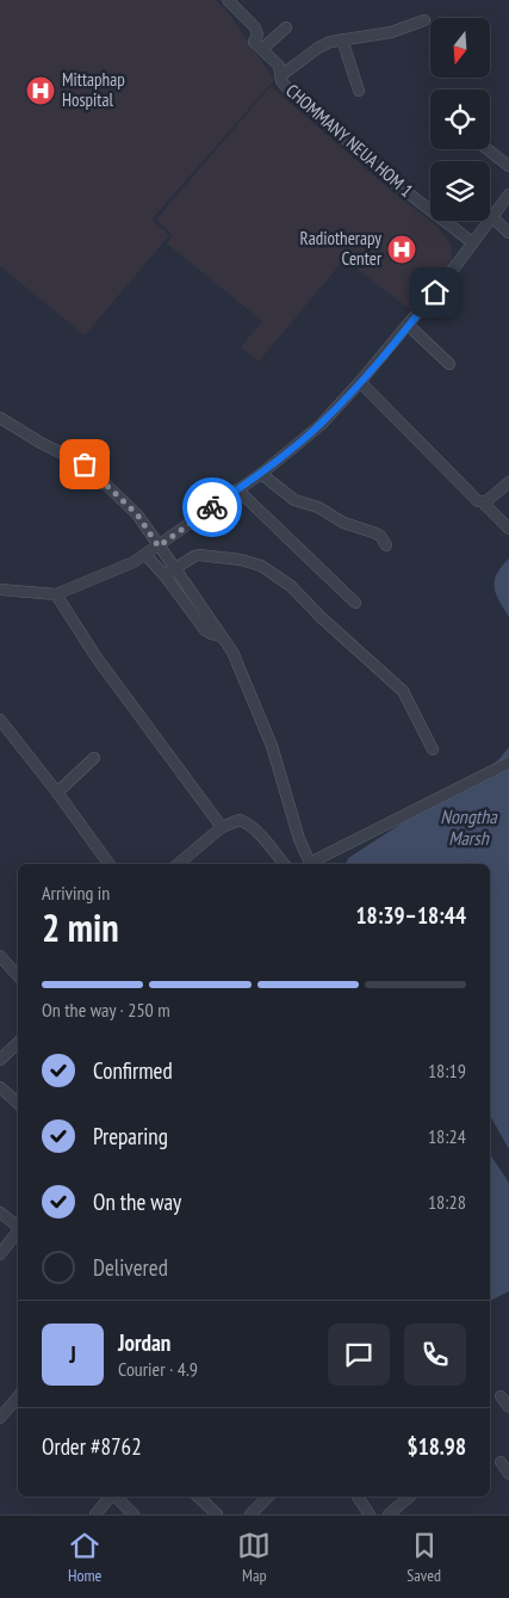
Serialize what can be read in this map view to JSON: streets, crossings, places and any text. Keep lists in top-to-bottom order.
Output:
{
  "streets": {
    "street": ["CHOMMANY NEUA HOM 1"]
  },
  "water": ["Nongtha Marsh"],
  "places": {
    "hospital": ["Mittaphap Hospital", "Radiotherapy Center"]
  },
  "north": "bottom",
  "page": {
    "heading": ["2 min", "Arriving in", "18:39–18:44"],
    "panel": [
      "Jordan",
      "Courier · 4.9",
      "Order #8762",
      "$18.98"
    ],
    "bar": "On the way · 250 m",
    "list": [
      ["Confirmed", "18:19"],
      ["Preparing", "18:24"],
      ["On the way", "18:28"],
      "Delivered"
    ],
    "round": "J",
    "tabs": ["Home", "Map", "Saved"]
  }
}
